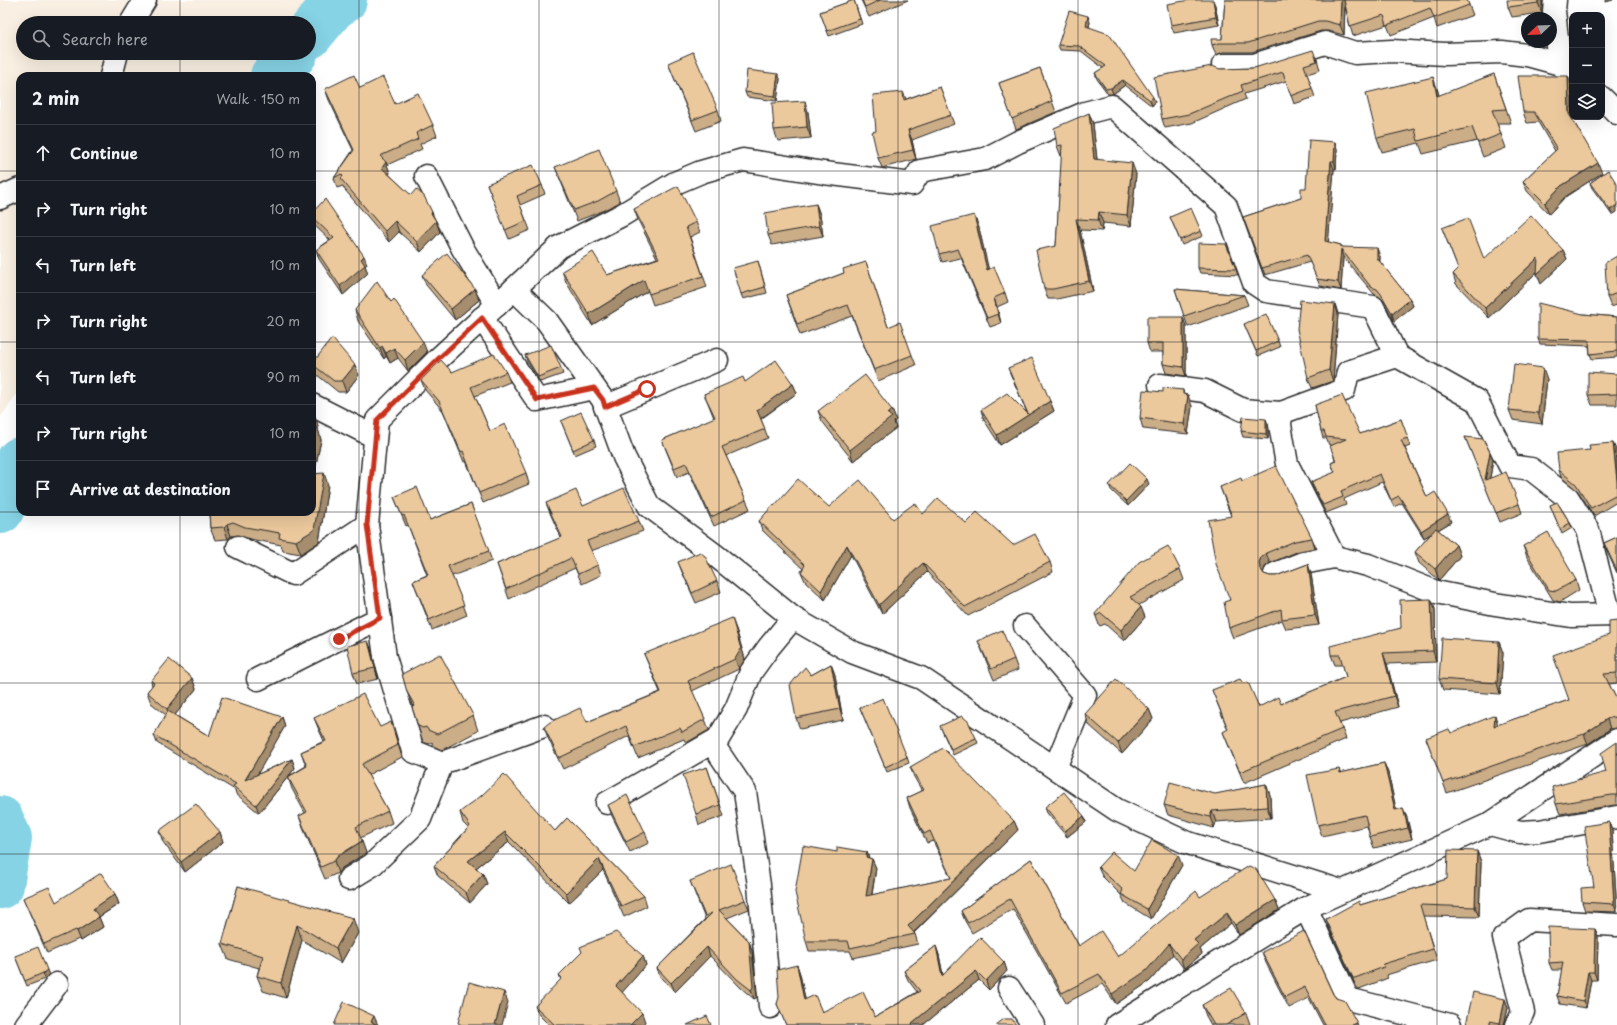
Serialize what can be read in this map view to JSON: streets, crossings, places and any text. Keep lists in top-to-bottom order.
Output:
{
  "north": "bottom left",
  "page": {
    "map_buttons": ["+", "−"],
    "search": "Search here",
    "heading": ["2 min", "Walk · 150 m"],
    "list": [
      ["Continue", "10 m"],
      ["Turn right", "10 m"],
      ["Turn left", "10 m"],
      ["Turn right", "20 m"],
      ["Turn left", "90 m"],
      ["Turn right", "10 m"],
      "Arrive at destination"
    ]
  }
}
